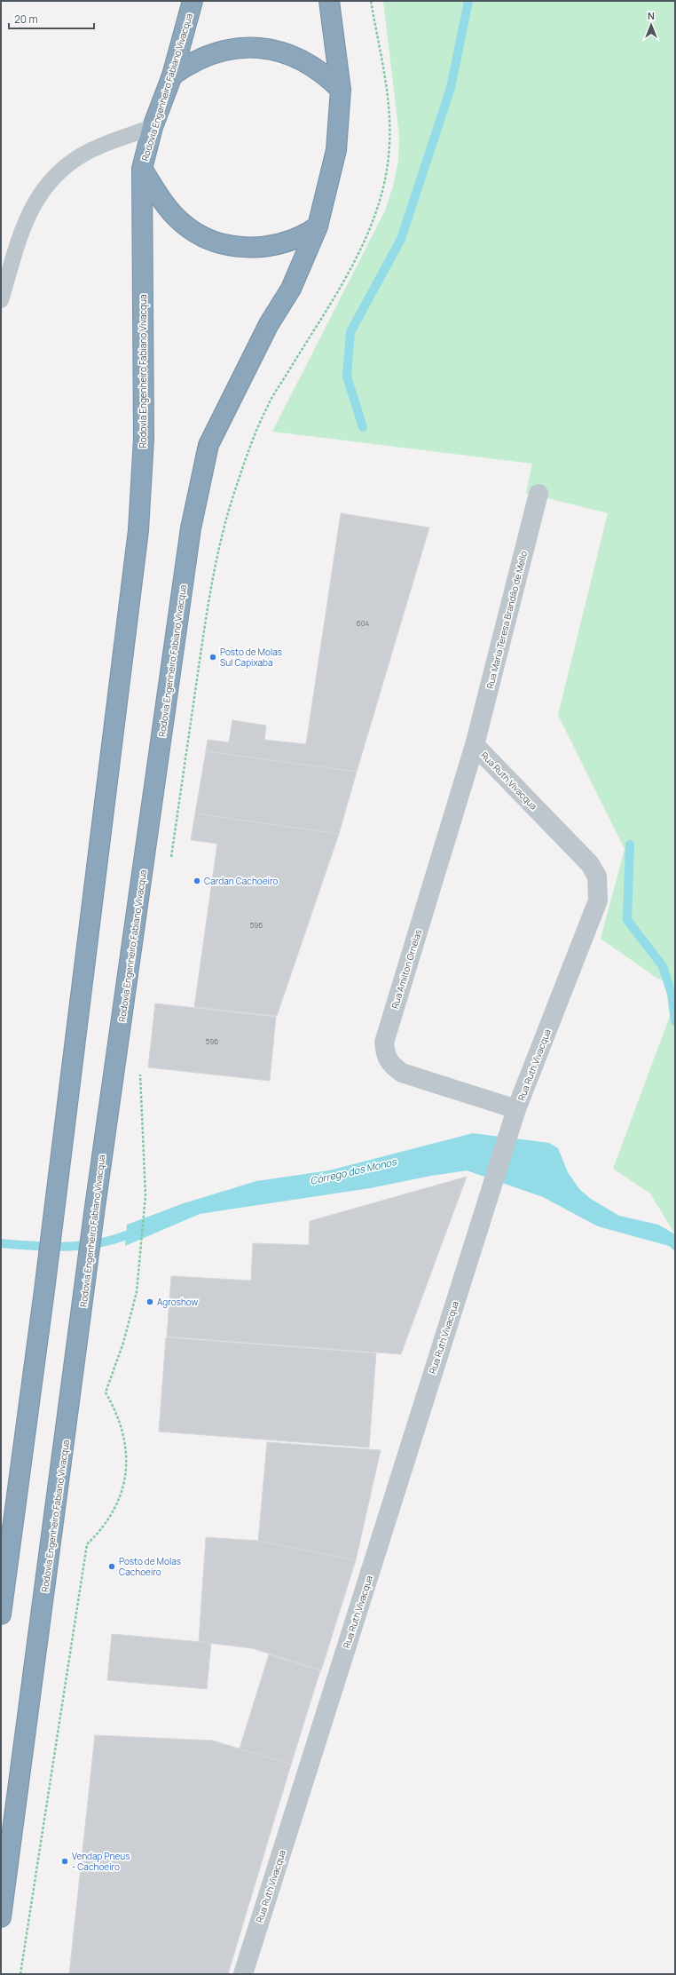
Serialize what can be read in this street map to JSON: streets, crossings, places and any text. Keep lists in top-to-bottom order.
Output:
{
  "streets": {
    "highway": ["Rodovia Engenheiro Fabiano Vivacqua"],
    "street": ["Rua Maria Teresa Brandão de Mello", "Rua Ruth Vivacqua", "Rua Amilton Ornelas"]
  },
  "crossings": [
    ["Rua Maria Teresa Brandão de Mello", "Rua Ruth Vivacqua"],
    ["Rua Maria Teresa Brandão de Mello", "Rua Amilton Ornelas"],
    ["Rua Ruth Vivacqua", "Rua Amilton Ornelas"]
  ],
  "water": ["Córrego dos Monos"],
  "places": [
    "Posto de Molas Sul Capixaba",
    "Cardan Cachoeiro",
    "Agroshow",
    "Posto de Molas Cachoeiro",
    "Vendap Pneus - Cachoeiro"
  ],
  "house_numbers": ["604", "596", "596"],
  "scale_bar": "20 m",
  "north": "top"
}
